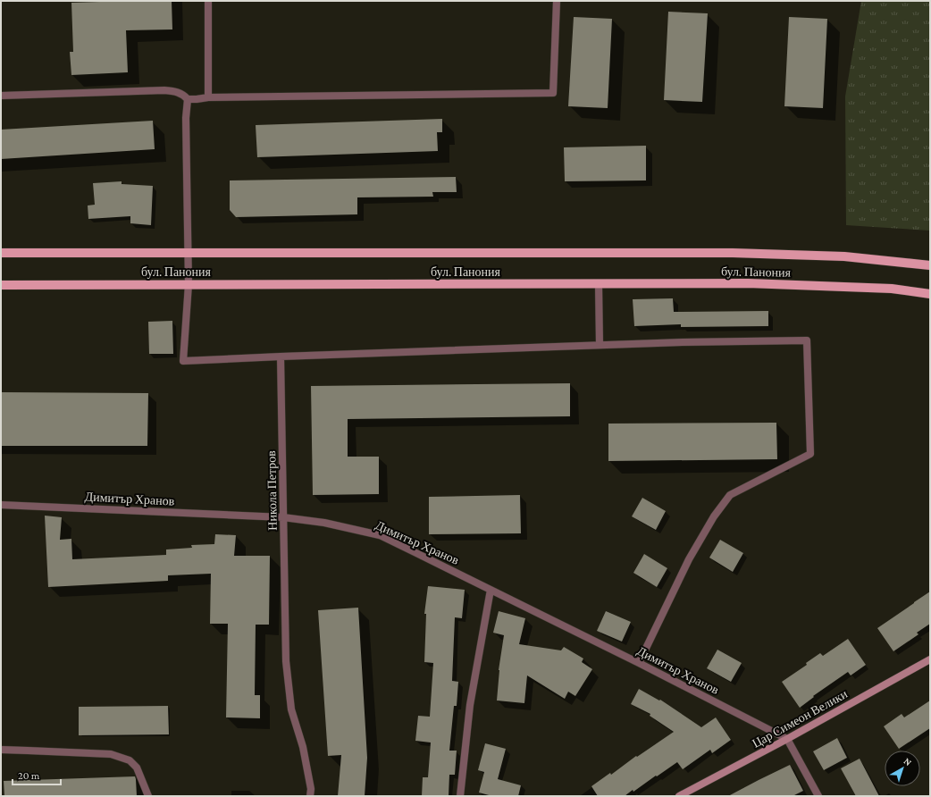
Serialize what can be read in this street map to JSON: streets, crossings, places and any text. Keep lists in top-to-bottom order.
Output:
{
  "streets": {
    "main road": ["бул. Панония", "Цар Симеон Велики"],
    "street": ["Никола Петров", "Димитър Хранов"]
  },
  "crossings": [
    ["Никола Петров", "Димитър Хранов"],
    ["Димитър Хранов", "Цар Симеон Велики"]
  ],
  "scale_bar": "20 m",
  "north": "top right"
}
